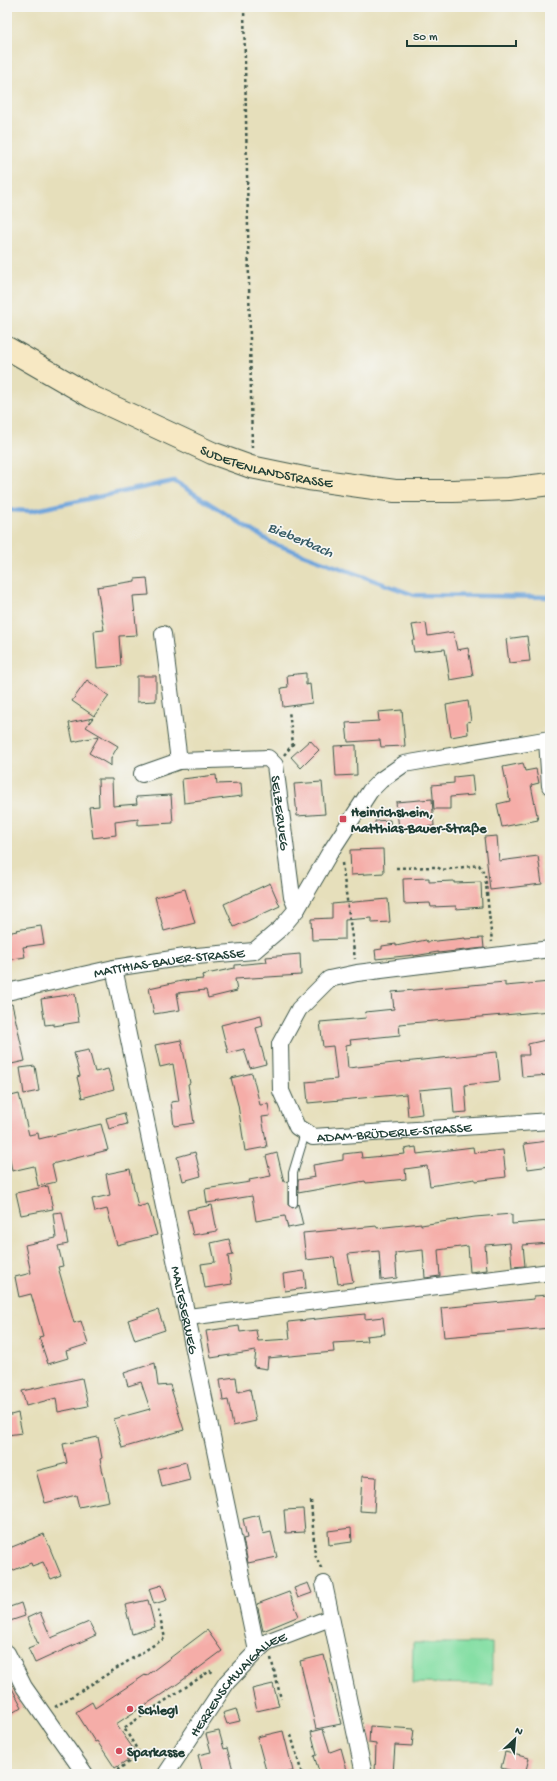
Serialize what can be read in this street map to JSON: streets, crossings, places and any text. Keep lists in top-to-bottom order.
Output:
{
  "streets": {
    "street": [
      "SUDETENLANDSTRASSE",
      "SELZERWEG",
      "MATTHIAS-BAUER-STRASSE",
      "ADAM-BRÜDERLE-STRASSE",
      "MALTESERWEG",
      "HERRENSCHWAIGALLEE"
    ]
  },
  "crossings": [
    ["SELZERWEG", "MATTHIAS-BAUER-STRASSE"],
    ["MATTHIAS-BAUER-STRASSE", "MALTESERWEG"],
    ["MALTESERWEG", "HERRENSCHWAIGALLEE"]
  ],
  "water": ["Bieberbach"],
  "places": {
    "transit": ["Heinrichsheim, Matthias-Bauer-Straße"],
    "other": ["Schlegl", "Sparkasse"]
  },
  "scale_bar": "50 m",
  "north": "top right"
}
